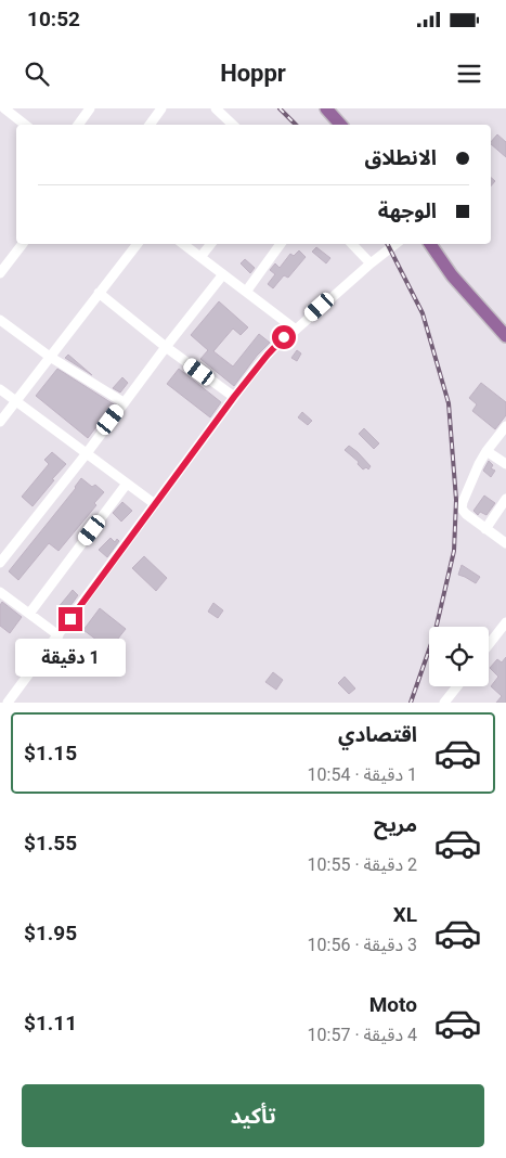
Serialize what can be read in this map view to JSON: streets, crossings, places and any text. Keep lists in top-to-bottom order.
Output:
{
  "page": {
    "status": "10:52",
    "header": "Hoppr",
    "banner": ["الانطلاق", "الوجهة"],
    "bubble": "1 دقيقة",
    "list": [
      {
        "name": "اقتصادي",
        "note": "1 دقيقة · 10:54",
        "value": "$1.15"
      },
      {
        "name": "مريح",
        "note": "2 دقيقة · 10:55",
        "value": "$1.55"
      },
      {
        "name": "XL",
        "note": "3 دقيقة · 10:56",
        "value": "$1.95"
      },
      {
        "name": "Moto",
        "note": "4 دقيقة · 10:57",
        "value": "$1.11"
      }
    ],
    "buttons": "تأكيد"
  }
}
